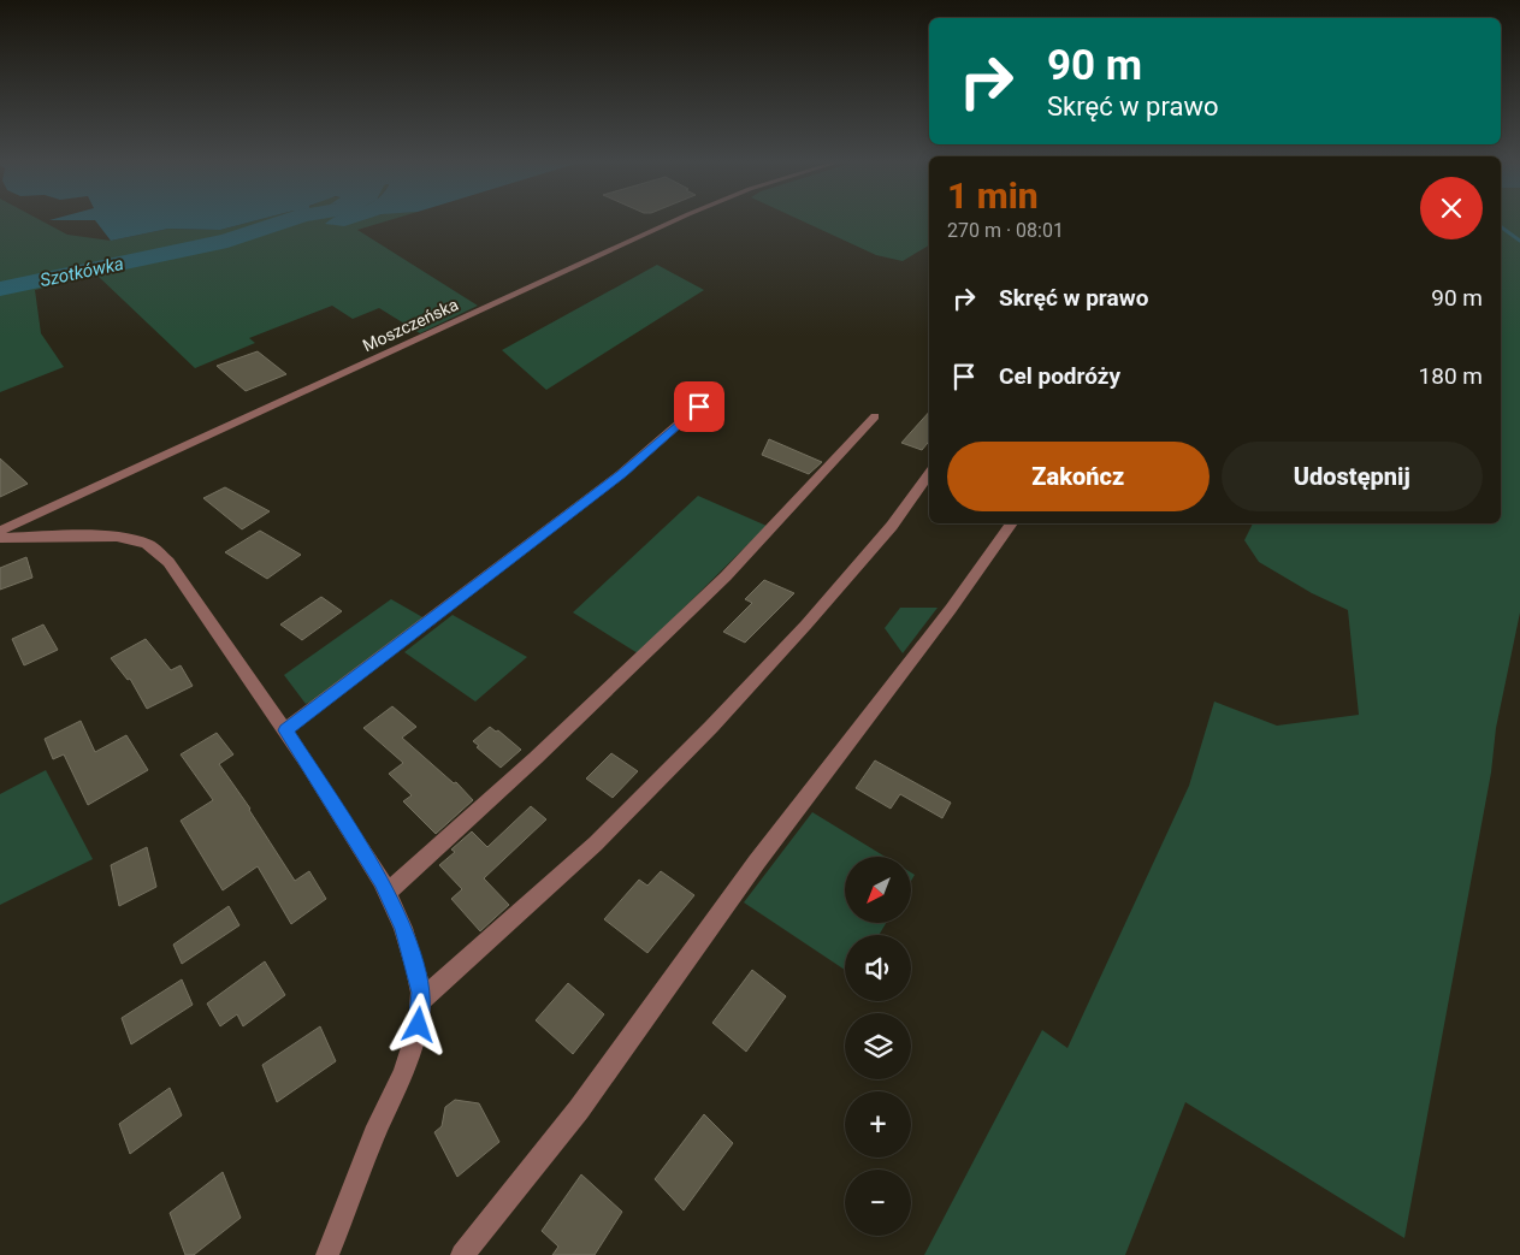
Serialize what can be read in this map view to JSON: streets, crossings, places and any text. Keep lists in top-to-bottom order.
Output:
{
  "streets": {
    "street": ["Moszczeńska"]
  },
  "water": ["Szotkówka"],
  "north": "bottom left",
  "page": {
    "turn": ["90 m", "Skręć w prawo"],
    "heading": ["1 min", "270 m · 08:01"],
    "list": [
      {
        "name": "Skręć w prawo",
        "value": "90 m"
      },
      {
        "name": "Cel podróży",
        "value": "180 m"
      }
    ],
    "buttons": ["Zakończ", "Udostępnij"],
    "map_buttons": ["+", "−"]
  }
}
